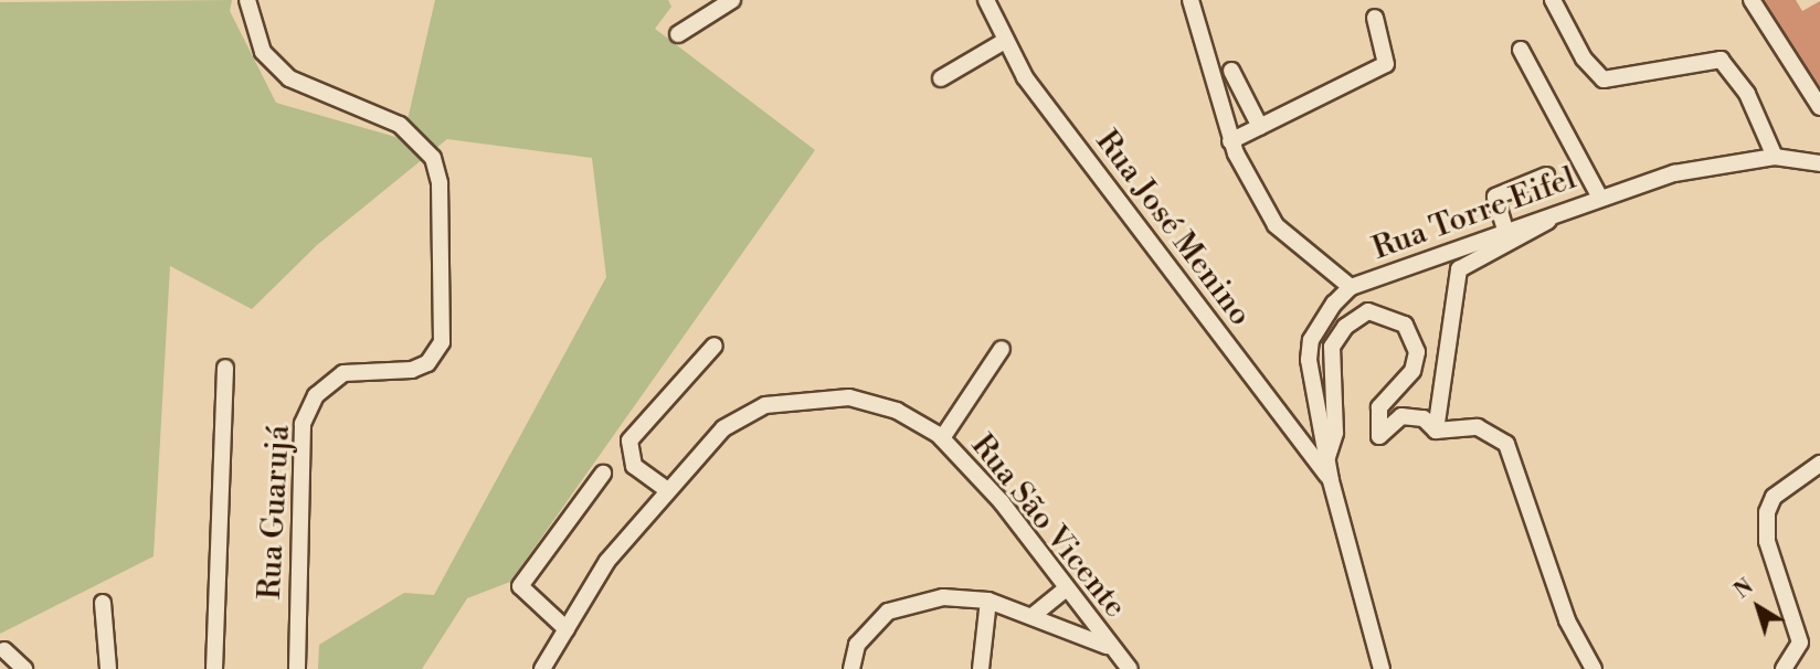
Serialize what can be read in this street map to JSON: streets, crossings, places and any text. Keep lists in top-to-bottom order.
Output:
{
  "streets": {
    "street": [
      "Rua Torre Eifel",
      "Rua José Menino",
      "Rua Guarujá",
      "Rua São Vicente"
    ]
  },
  "crossings": [
    ["Rua Torre Eifel", "Rua José Menino"]
  ],
  "north": "top left"
}
